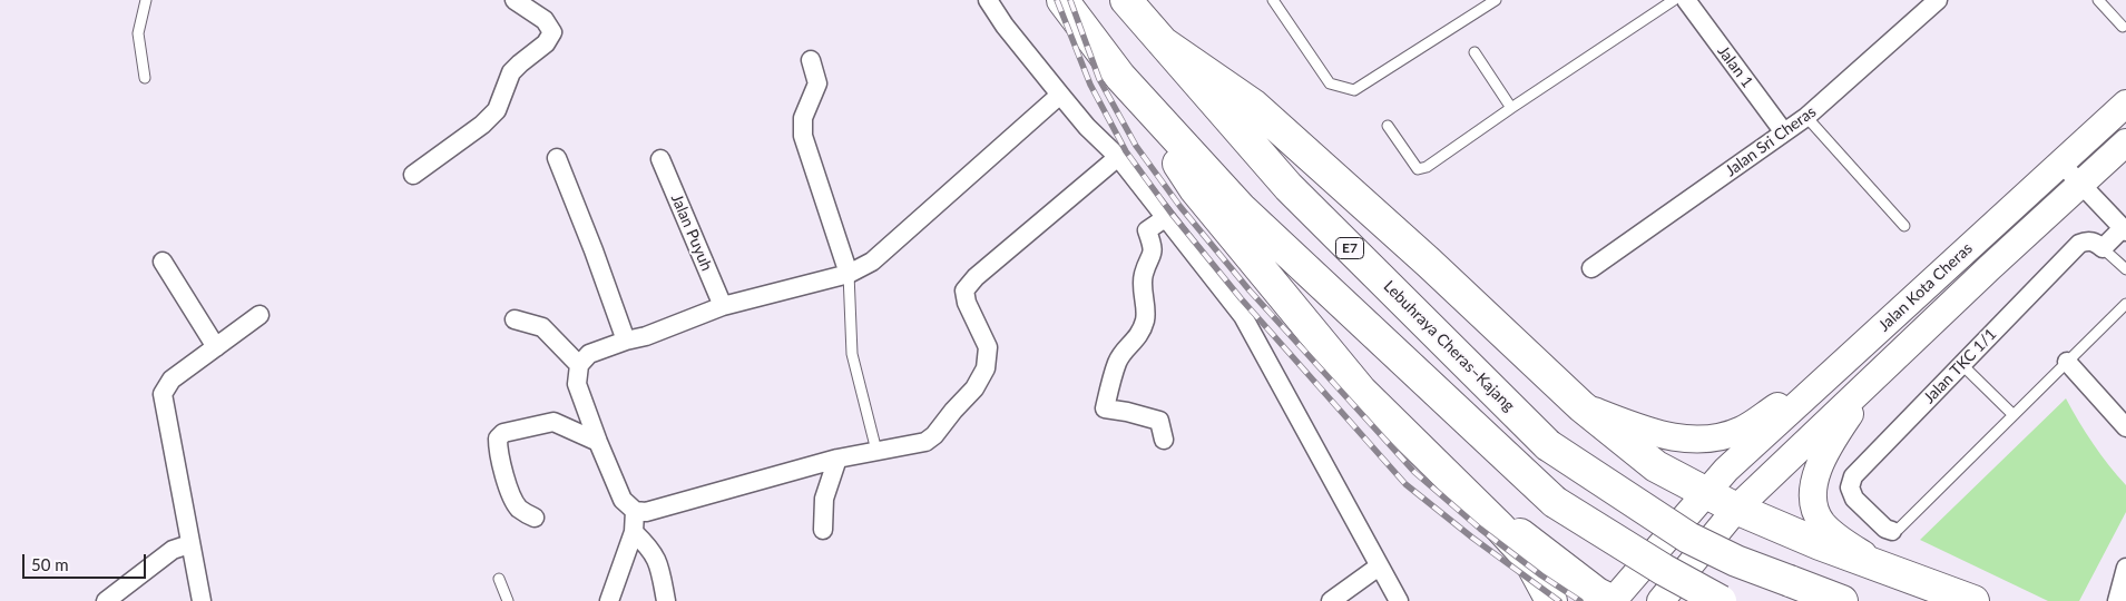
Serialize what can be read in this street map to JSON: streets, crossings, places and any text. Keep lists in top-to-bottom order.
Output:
{
  "streets": {
    "highway": ["E7", "Lebuhraya Cheras–Kajang"],
    "main road": ["Jalan Kota Cheras"],
    "street": [
      "Jalan 1",
      "Jalan Sri Cheras",
      "Jalan Puyuh",
      "Jalan TKC 1/1"
    ]
  },
  "crossings": [
    ["Jalan 1", "Jalan Sri Cheras"]
  ],
  "scale_bar": "50 m"
}
